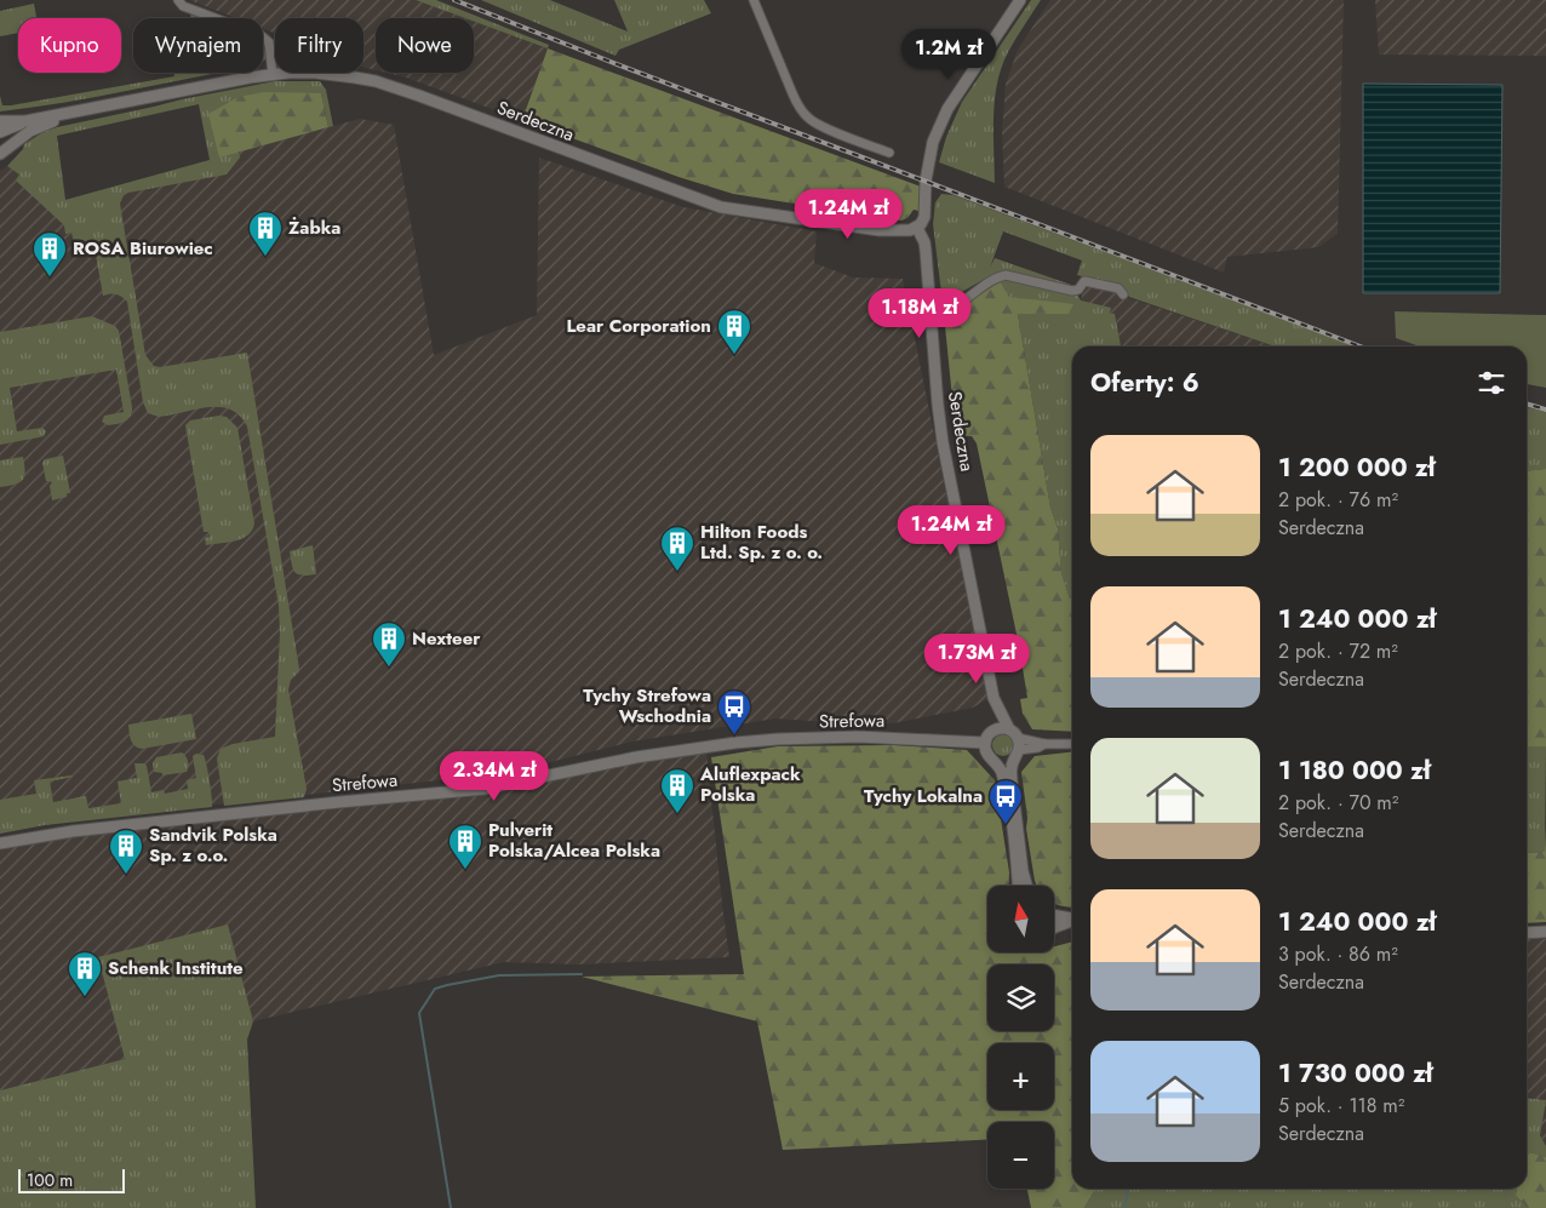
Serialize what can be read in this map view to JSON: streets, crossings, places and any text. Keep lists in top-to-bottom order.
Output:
{
  "streets": {
    "street": ["Serdeczna", "Strefowa"]
  },
  "crossings": [
    ["Serdeczna", "Strefowa"]
  ],
  "places": {
    "building": [
      "Żabka",
      "ROSA Biurowiec",
      "Lear Corporation",
      "Hilton Foods Ltd. Sp. z o. o.",
      "Nexteer",
      "Aluflexpack Polska",
      "Pulverit Polska/Alcea Polska",
      "Sandvik Polska Sp. z o.o.",
      "Schenk Institute"
    ],
    "bus stop": ["Tychy Strefowa Wschodnia", "Tychy Lokalna"]
  },
  "scale_bar": "100 m",
  "north": "top",
  "page": {
    "chip": [
      "Kupno",
      "Wynajem",
      "Filtry",
      "Nowe"
    ],
    "price": [
      "1.2M zł",
      "1.24M zł",
      "1.18M zł",
      "1.24M zł",
      "1.73M zł",
      "2.34M zł"
    ],
    "heading": "Oferty: 6",
    "list": [
      {
        "name": "1 200 000 zł",
        "note": "2 pok. · 76 m² · Serdeczna"
      },
      {
        "name": "1 240 000 zł",
        "note": "2 pok. · 72 m² · Serdeczna"
      },
      {
        "name": "1 180 000 zł",
        "note": "2 pok. · 70 m² · Serdeczna"
      },
      {
        "name": "1 240 000 zł",
        "note": "3 pok. · 86 m² · Serdeczna"
      },
      {
        "name": "1 730 000 zł",
        "note": "5 pok. · 118 m² · Serdeczna"
      }
    ],
    "map_buttons": ["+", "−"],
    "scale": "100 m"
  }
}
